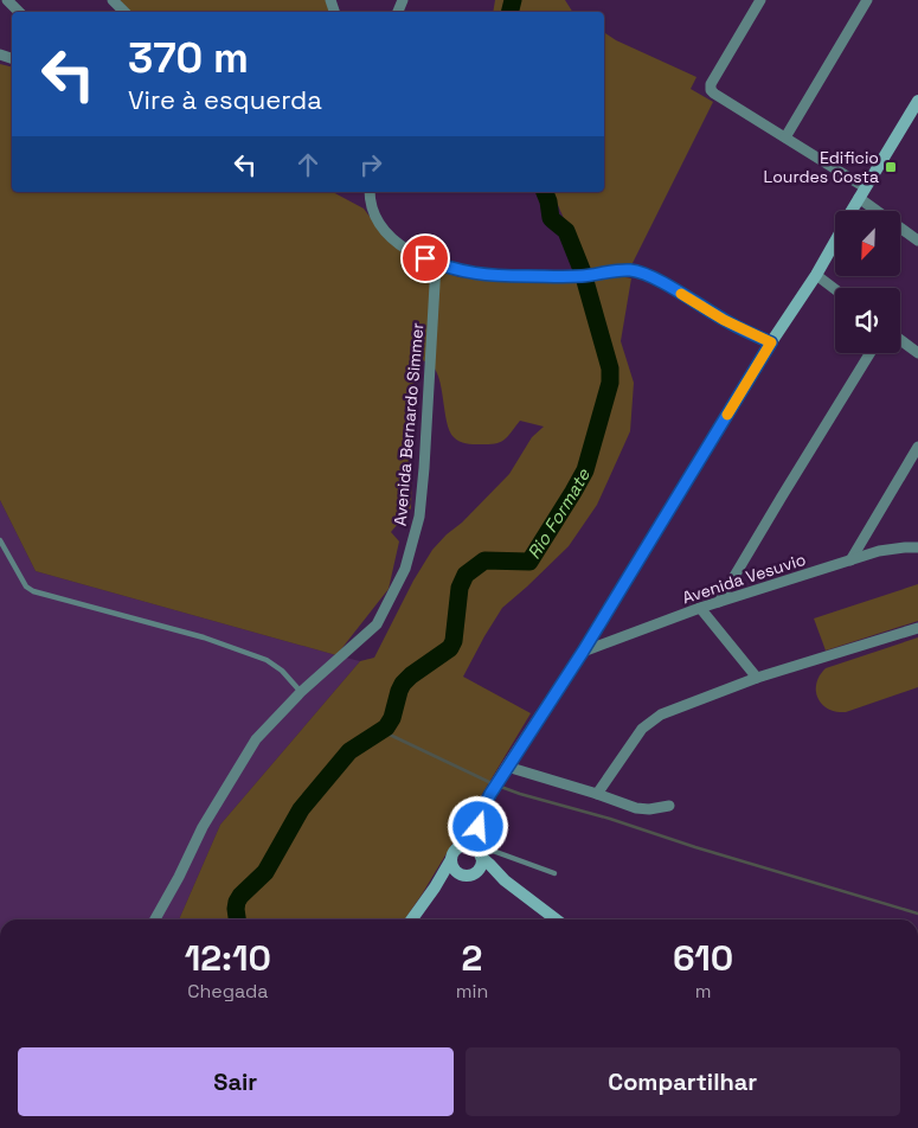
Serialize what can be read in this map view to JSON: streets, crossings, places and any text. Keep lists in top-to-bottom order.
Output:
{
  "streets": {
    "street": ["Avenida Bernardo Simmer", "Avenida Vesuvio"]
  },
  "water": ["Rio Formate"],
  "places": {
    "transit": ["Edificio Lourdes Costa"]
  },
  "north": "bottom left",
  "page": {
    "turn": ["370 m", "Vire à esquerda"],
    "eta": [
      "12:10",
      "Chegada",
      "2",
      "min",
      "610",
      "m"
    ],
    "buttons": ["Sair", "Compartilhar"]
  }
}
